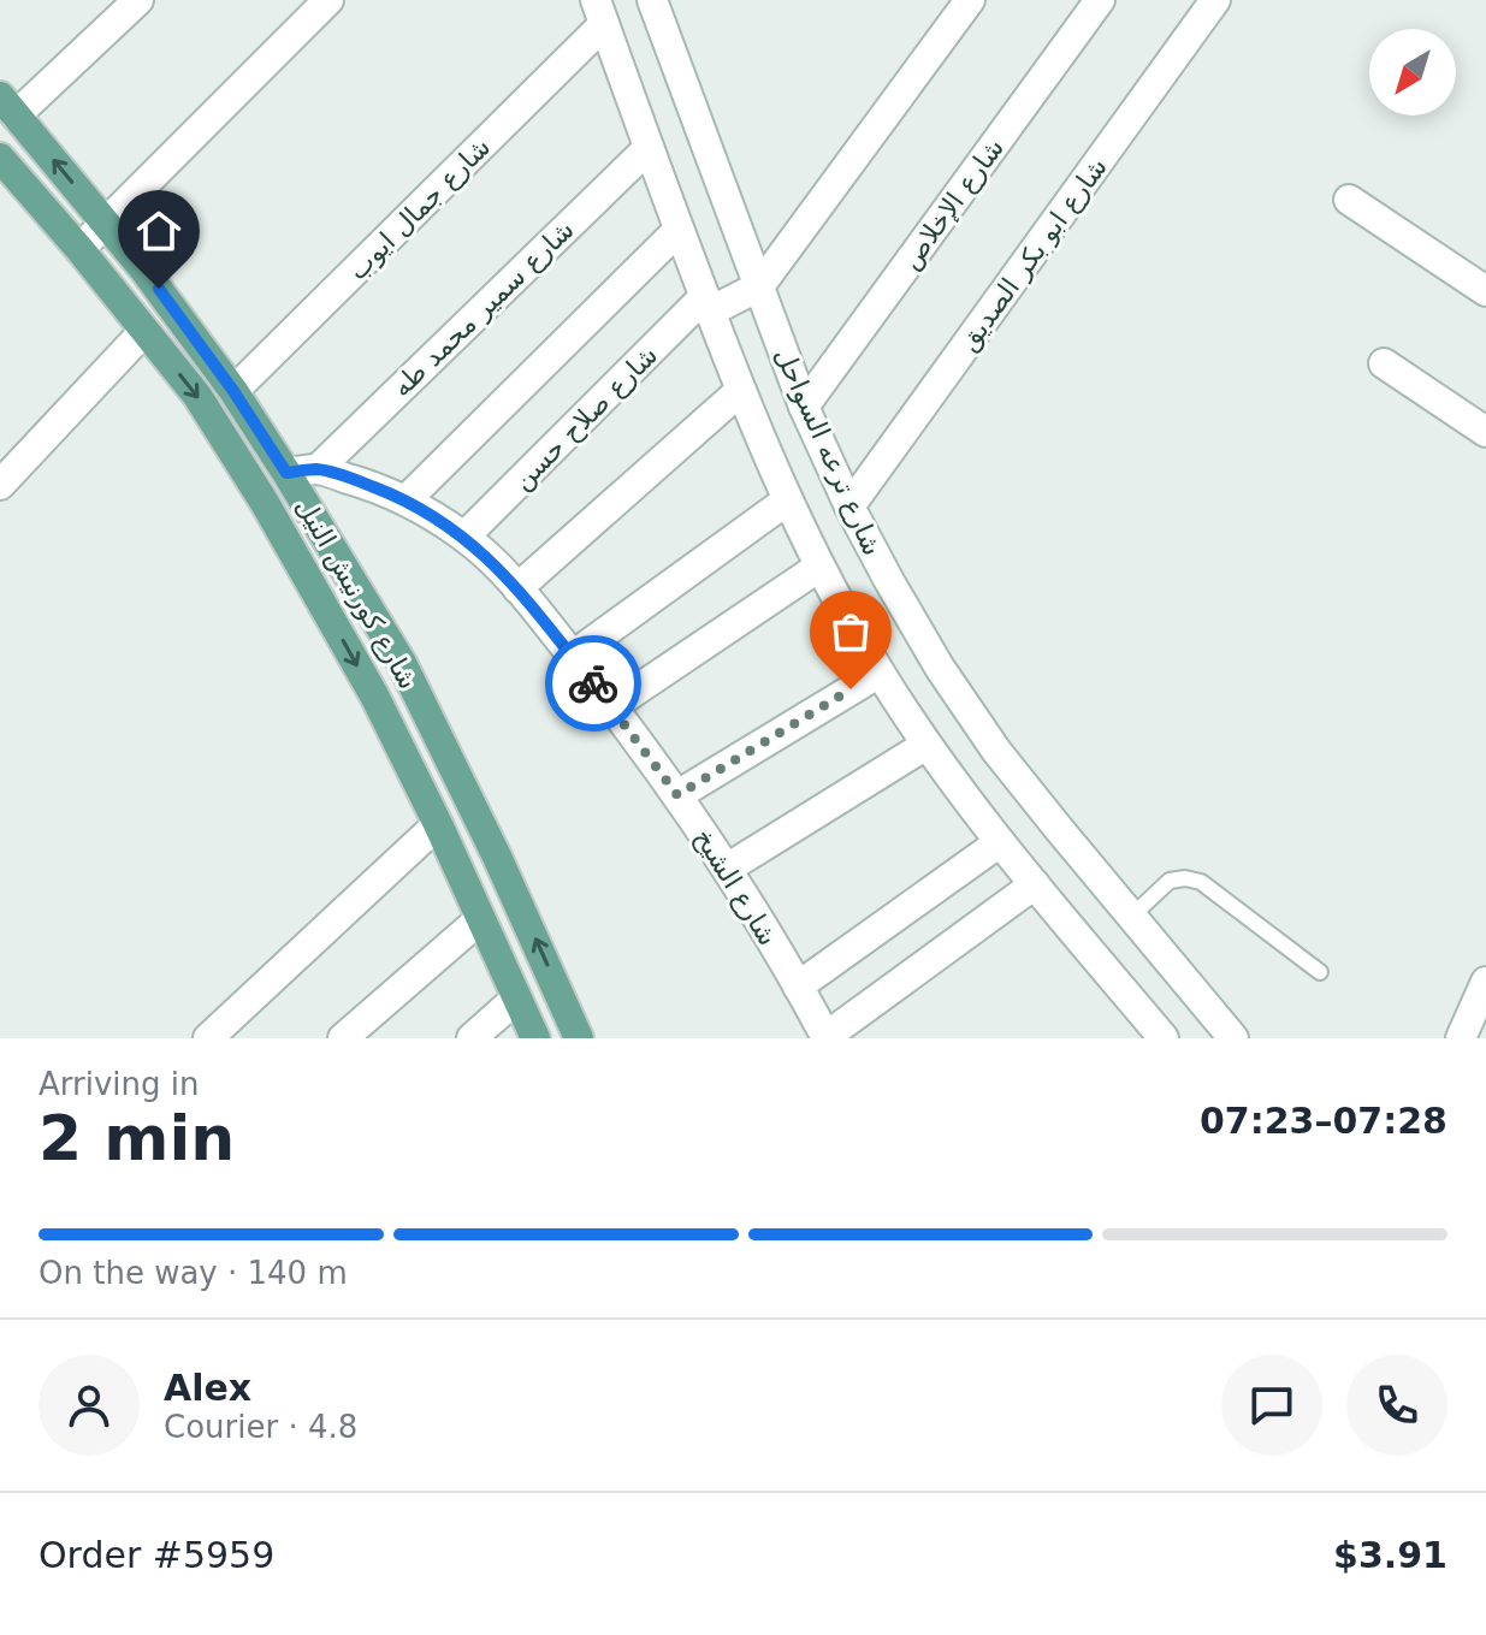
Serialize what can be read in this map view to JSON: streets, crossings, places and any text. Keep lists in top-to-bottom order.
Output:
{
  "streets": {
    "main road": ["شارع كورنيش النيل"],
    "street": [
      "شارع الإخلاص",
      "شارع جمال ايوب",
      "شارع ابو بكر الصديق",
      "شارع سمير محمد طه",
      "شارع صلاح حسن",
      "شارع ترعه السواحل",
      "شارع الشيخ"
    ]
  },
  "crossings": [
    ["شارع الإخلاص", "شارع ترعه السواحل"],
    ["شارع جمال ايوب", "شارع ترعه السواحل"],
    ["شارع جمال ايوب", "شارع كورنيش النيل"],
    ["شارع ابو بكر الصديق", "شارع ترعه السواحل"],
    ["شارع سمير محمد طه", "شارع ترعه السواحل"],
    ["شارع سمير محمد طه", "شارع الشيخ"],
    ["شارع صلاح حسن", "شارع ترعه السواحل"],
    ["شارع صلاح حسن", "شارع الشيخ"],
    ["شارع كورنيش النيل", "شارع الشيخ"]
  ],
  "north": "bottom left",
  "page": {
    "heading": ["2 min", "Arriving in", "07:23–07:28"],
    "panel": [
      "Alex",
      "Courier · 4.8",
      "Order #5959",
      "$3.91"
    ],
    "bar": "On the way · 140 m"
  }
}
